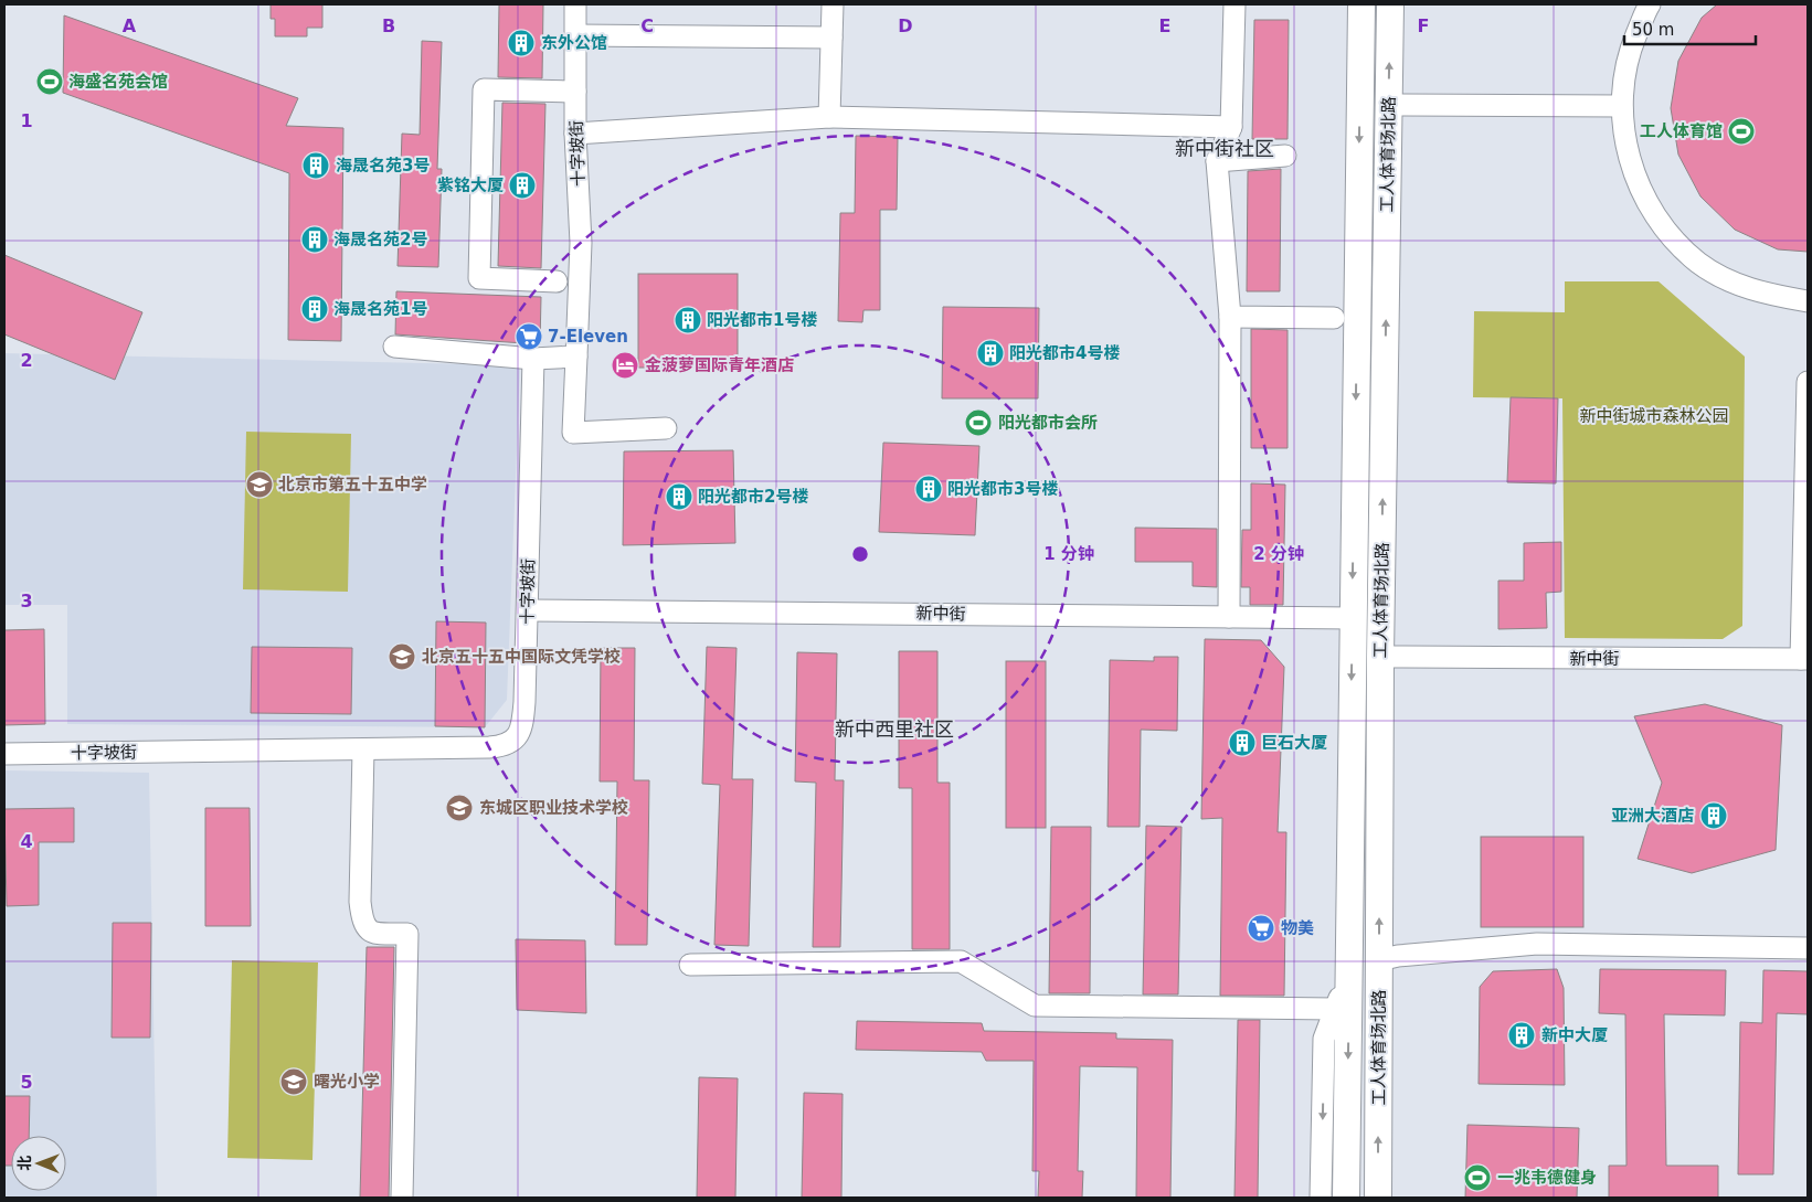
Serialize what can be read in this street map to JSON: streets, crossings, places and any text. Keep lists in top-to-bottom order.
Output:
{
  "streets": {
    "main road": ["工人体育场北路"],
    "street": ["十字坡街", "新中街"]
  },
  "crossings": [
    ["十字坡街", "新中街"],
    ["工人体育场北路", "新中街"]
  ],
  "districts": ["新中街社区", "新中西里社区"],
  "parks": ["新中街城市森林公园"],
  "places": {
    "building": [
      "东外公馆",
      "海晟名苑3号",
      "紫铭大厦",
      "海晟名苑2号",
      "海晟名苑1号",
      "阳光都市1号楼",
      "阳光都市4号楼",
      "阳光都市3号楼",
      "阳光都市2号楼",
      "巨石大厦",
      "亚洲大酒店",
      "新中大厦"
    ],
    "sports": [
      "海盛名苑会馆",
      "工人体育馆",
      "阳光都市会所",
      "一兆韦德健身"
    ],
    "supermarket": ["7-Eleven", "物美"],
    "hotel": ["金菠萝国际青年酒店"],
    "school or university": [
      "北京市第五十五中学",
      "北京五十五中国际文凭学校",
      "东城区职业技术学校",
      "曙光小学"
    ]
  },
  "scale_bar": "50 m",
  "north": "left",
  "grid": {
    "columns": [
      "A",
      "B",
      "C",
      "D",
      "E",
      "F"
    ],
    "rows": [
      "1",
      "2",
      "3",
      "4",
      "5"
    ]
  },
  "rings": ["1 分钟", "2 分钟"]
}
